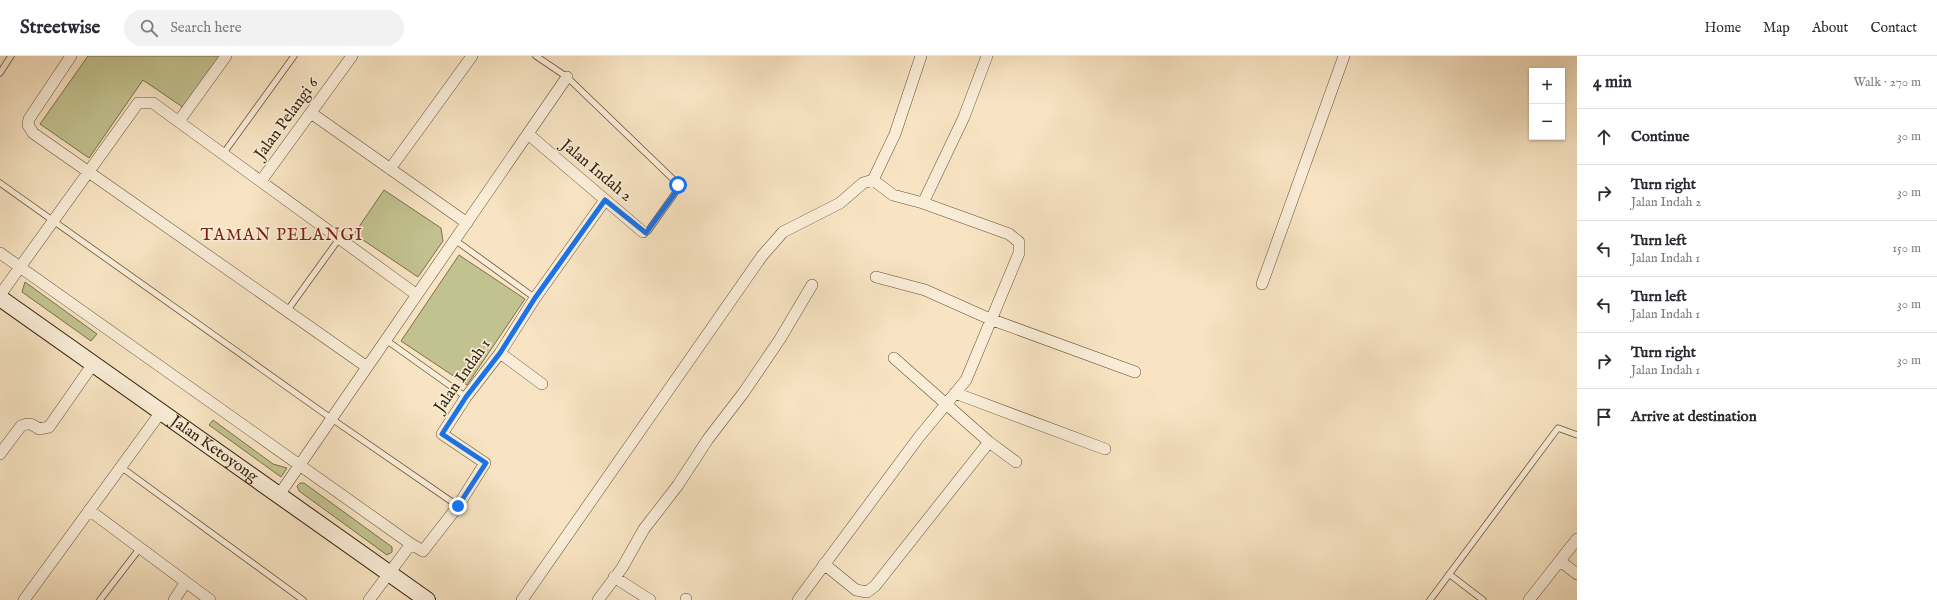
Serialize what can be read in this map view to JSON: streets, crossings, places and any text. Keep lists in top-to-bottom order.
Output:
{
  "streets": {
    "street": [
      "Jalan Pelangi 6",
      "Jalan Indah 2",
      "Jalan Indah 1",
      "Jalan Ketoyong"
    ]
  },
  "crossings": [
    ["Jalan Indah 2", "Jalan Indah 1"]
  ],
  "districts": ["TAMAN PELANGI"],
  "page": {
    "header": "Streetwise",
    "search": "Search here",
    "nav": [
      "Home",
      "Map",
      "About",
      "Contact"
    ],
    "heading": ["4 min", "Walk · 270 m"],
    "map_buttons": ["+", "−"],
    "list": [
      ["Continue", "30 m"],
      ["Turn right", "Jalan Indah 2", "30 m"],
      ["Turn left", "Jalan Indah 1", "150 m"],
      ["Turn left", "Jalan Indah 1", "30 m"],
      ["Turn right", "Jalan Indah 1", "30 m"],
      "Arrive at destination"
    ]
  }
}
